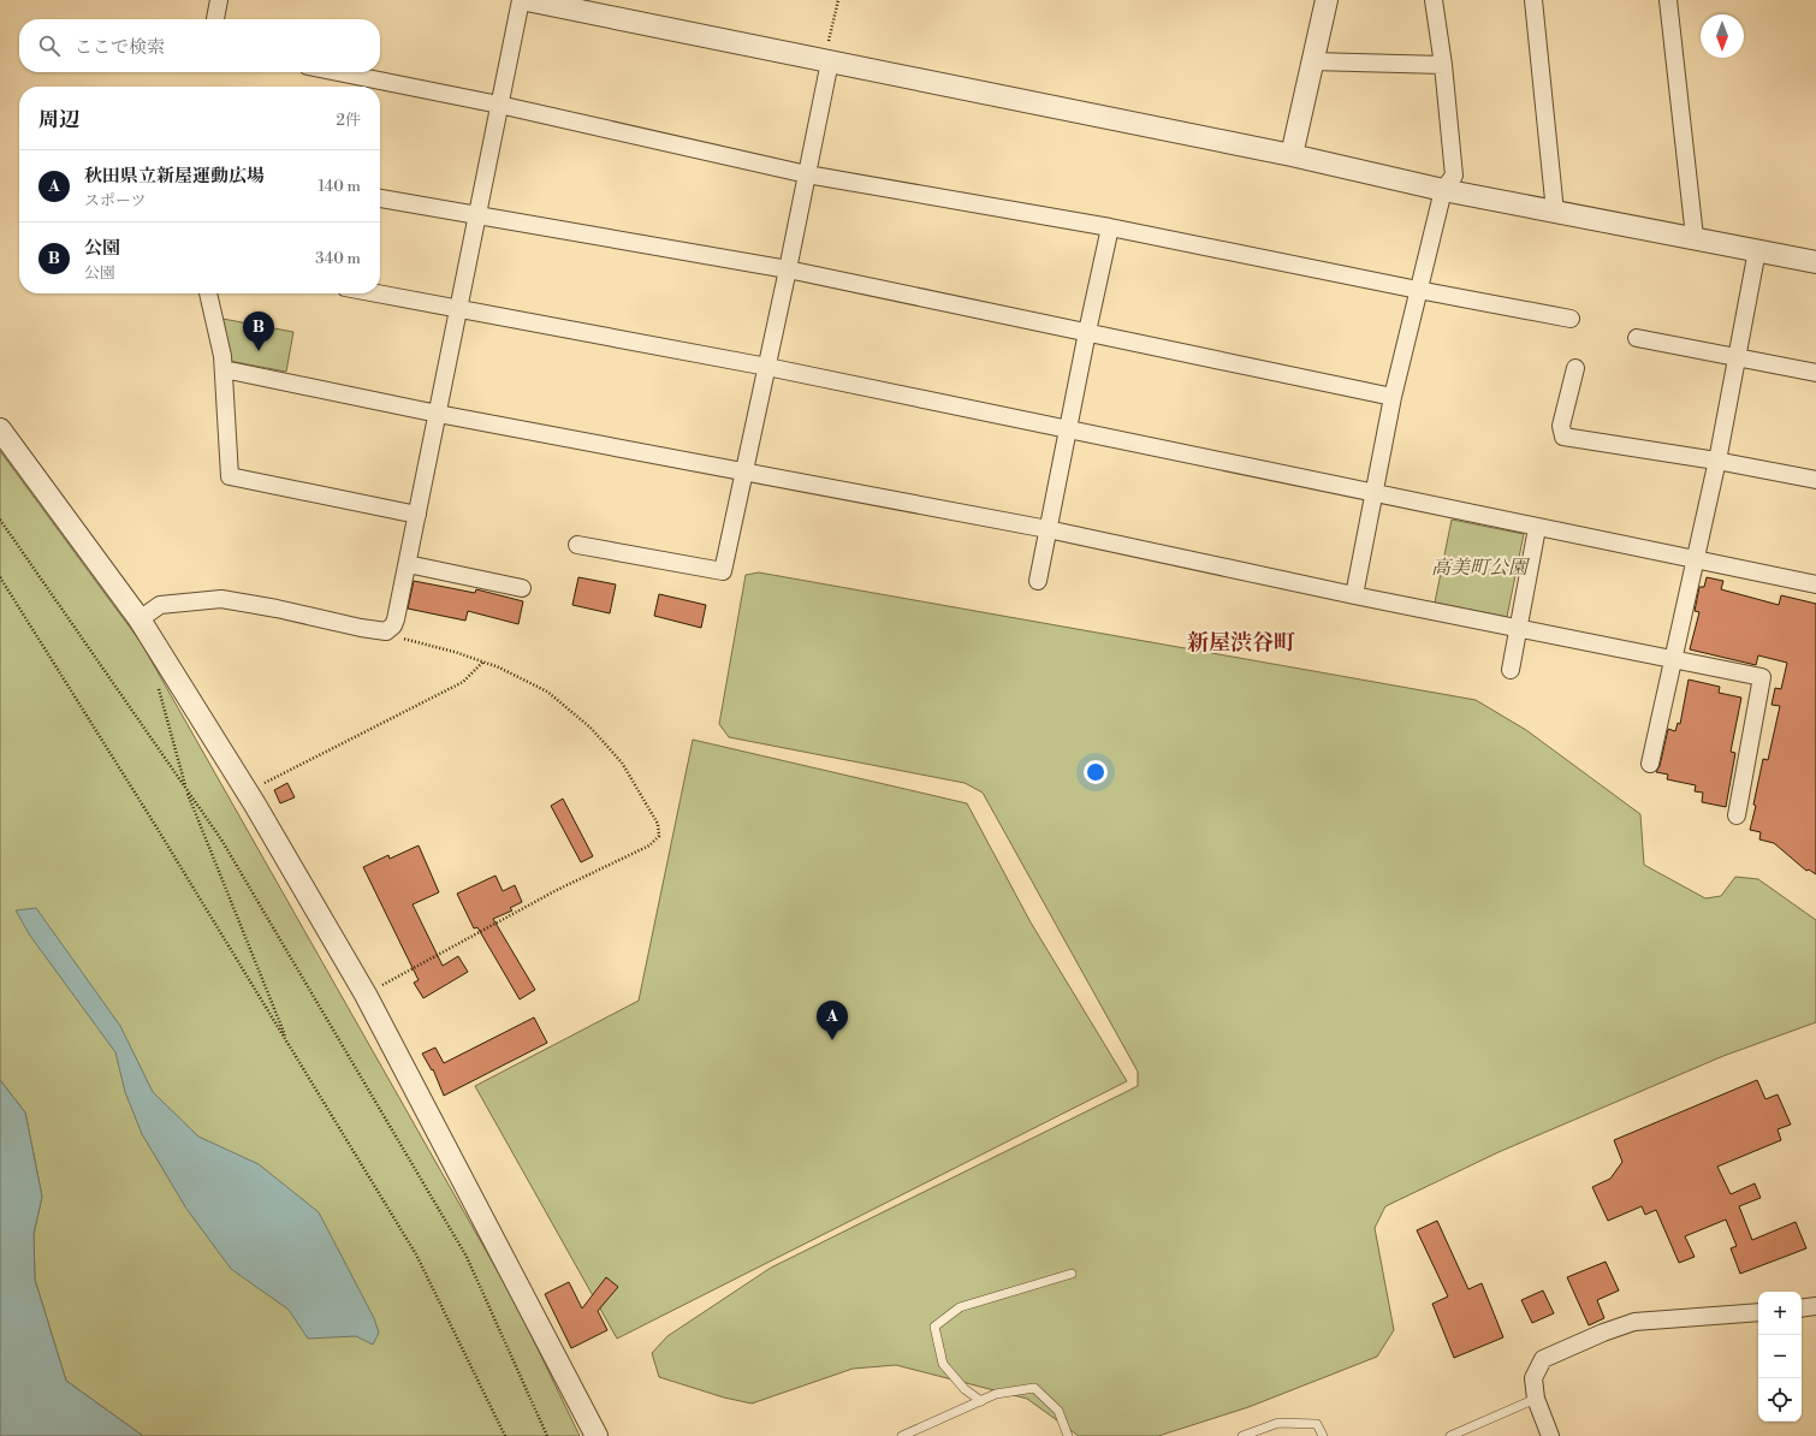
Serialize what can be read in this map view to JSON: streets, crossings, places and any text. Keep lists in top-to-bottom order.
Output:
{
  "districts": ["新屋渋谷町"],
  "parks": ["高美町公園"],
  "north": "bottom",
  "page": {
    "search": "ここで検索",
    "heading": ["周辺", "2件"],
    "list": [
      {
        "mark": "A",
        "name": "秋田県立新屋運動広場",
        "note": "スポーツ",
        "value": "140 m"
      },
      {
        "mark": "B",
        "name": "公園",
        "note": "公園",
        "value": "340 m"
      }
    ],
    "pins": ["B", "A"],
    "map_buttons": ["+", "−"]
  }
}
